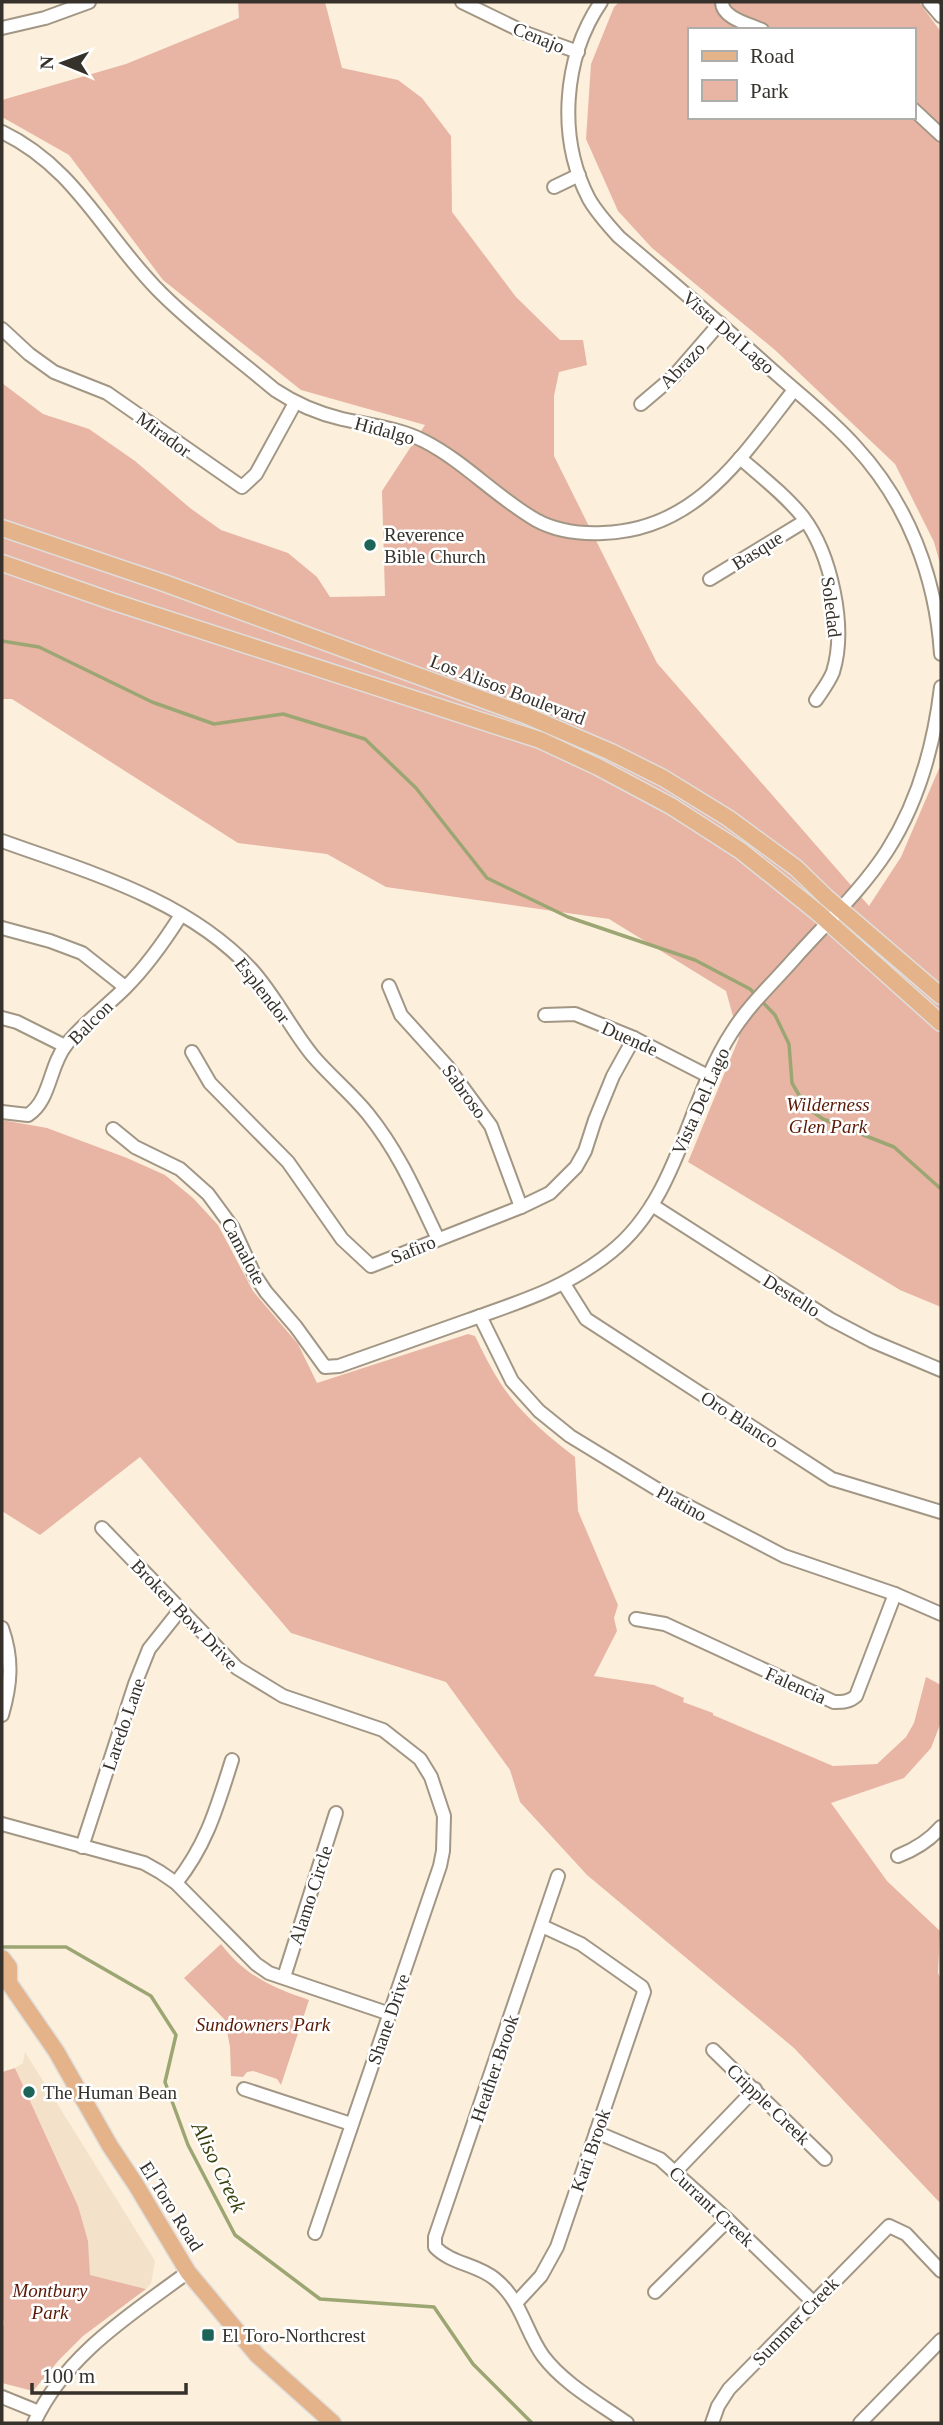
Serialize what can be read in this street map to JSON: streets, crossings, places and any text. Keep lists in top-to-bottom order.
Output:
{
  "streets": {
    "main road": ["Los Alisos Boulevard", "El Toro Road"],
    "street": [
      "Cenajo",
      "Vista Del Lago",
      "Abrazo",
      "Hidalgo",
      "Mirador",
      "Basque",
      "Soledad",
      "Esplendor",
      "Balcon",
      "Duende",
      "Sabroso",
      "Safiro",
      "Camalote",
      "Destello",
      "Oro Blanco",
      "Platino",
      "Broken Bow Drive",
      "Falencia",
      "Laredo Lane",
      "Alamo Circle",
      "Shane Drive",
      "Heather Brook",
      "Cripple Creek",
      "Kari Brook",
      "Currant Creek",
      "Summer Creek"
    ]
  },
  "crossings": [
    ["Cenajo", "Vista Del Lago"],
    ["Vista Del Lago", "Abrazo"],
    ["Vista Del Lago", "Hidalgo"],
    ["Vista Del Lago", "Los Alisos Boulevard"],
    ["Vista Del Lago", "Duende"],
    ["Vista Del Lago", "Camalote"],
    ["Vista Del Lago", "Destello"],
    ["Vista Del Lago", "Oro Blanco"],
    ["Vista Del Lago", "Platino"],
    ["Hidalgo", "Mirador"],
    ["Hidalgo", "Soledad"],
    ["Basque", "Soledad"],
    ["Esplendor", "Balcon"],
    ["Esplendor", "Safiro"],
    ["Duende", "Safiro"],
    ["Sabroso", "Safiro"],
    ["Platino", "Falencia"],
    ["Broken Bow Drive", "Laredo Lane"],
    ["Broken Bow Drive", "Shane Drive"],
    ["Heather Brook", "Kari Brook"],
    ["Kari Brook", "Currant Creek"],
    ["Currant Creek", "Summer Creek"]
  ],
  "water": ["Aliso Creek"],
  "parks": ["Wilderness Glen Park", "Sundowners Park", "Montbury Park"],
  "places": {
    "other": ["Reverence Bible Church", "The Human Bean"],
    "transit": ["El Toro-Northcrest"]
  },
  "legend": ["Road", "Park"],
  "scale_bar": "100 m",
  "north": "left"
}
